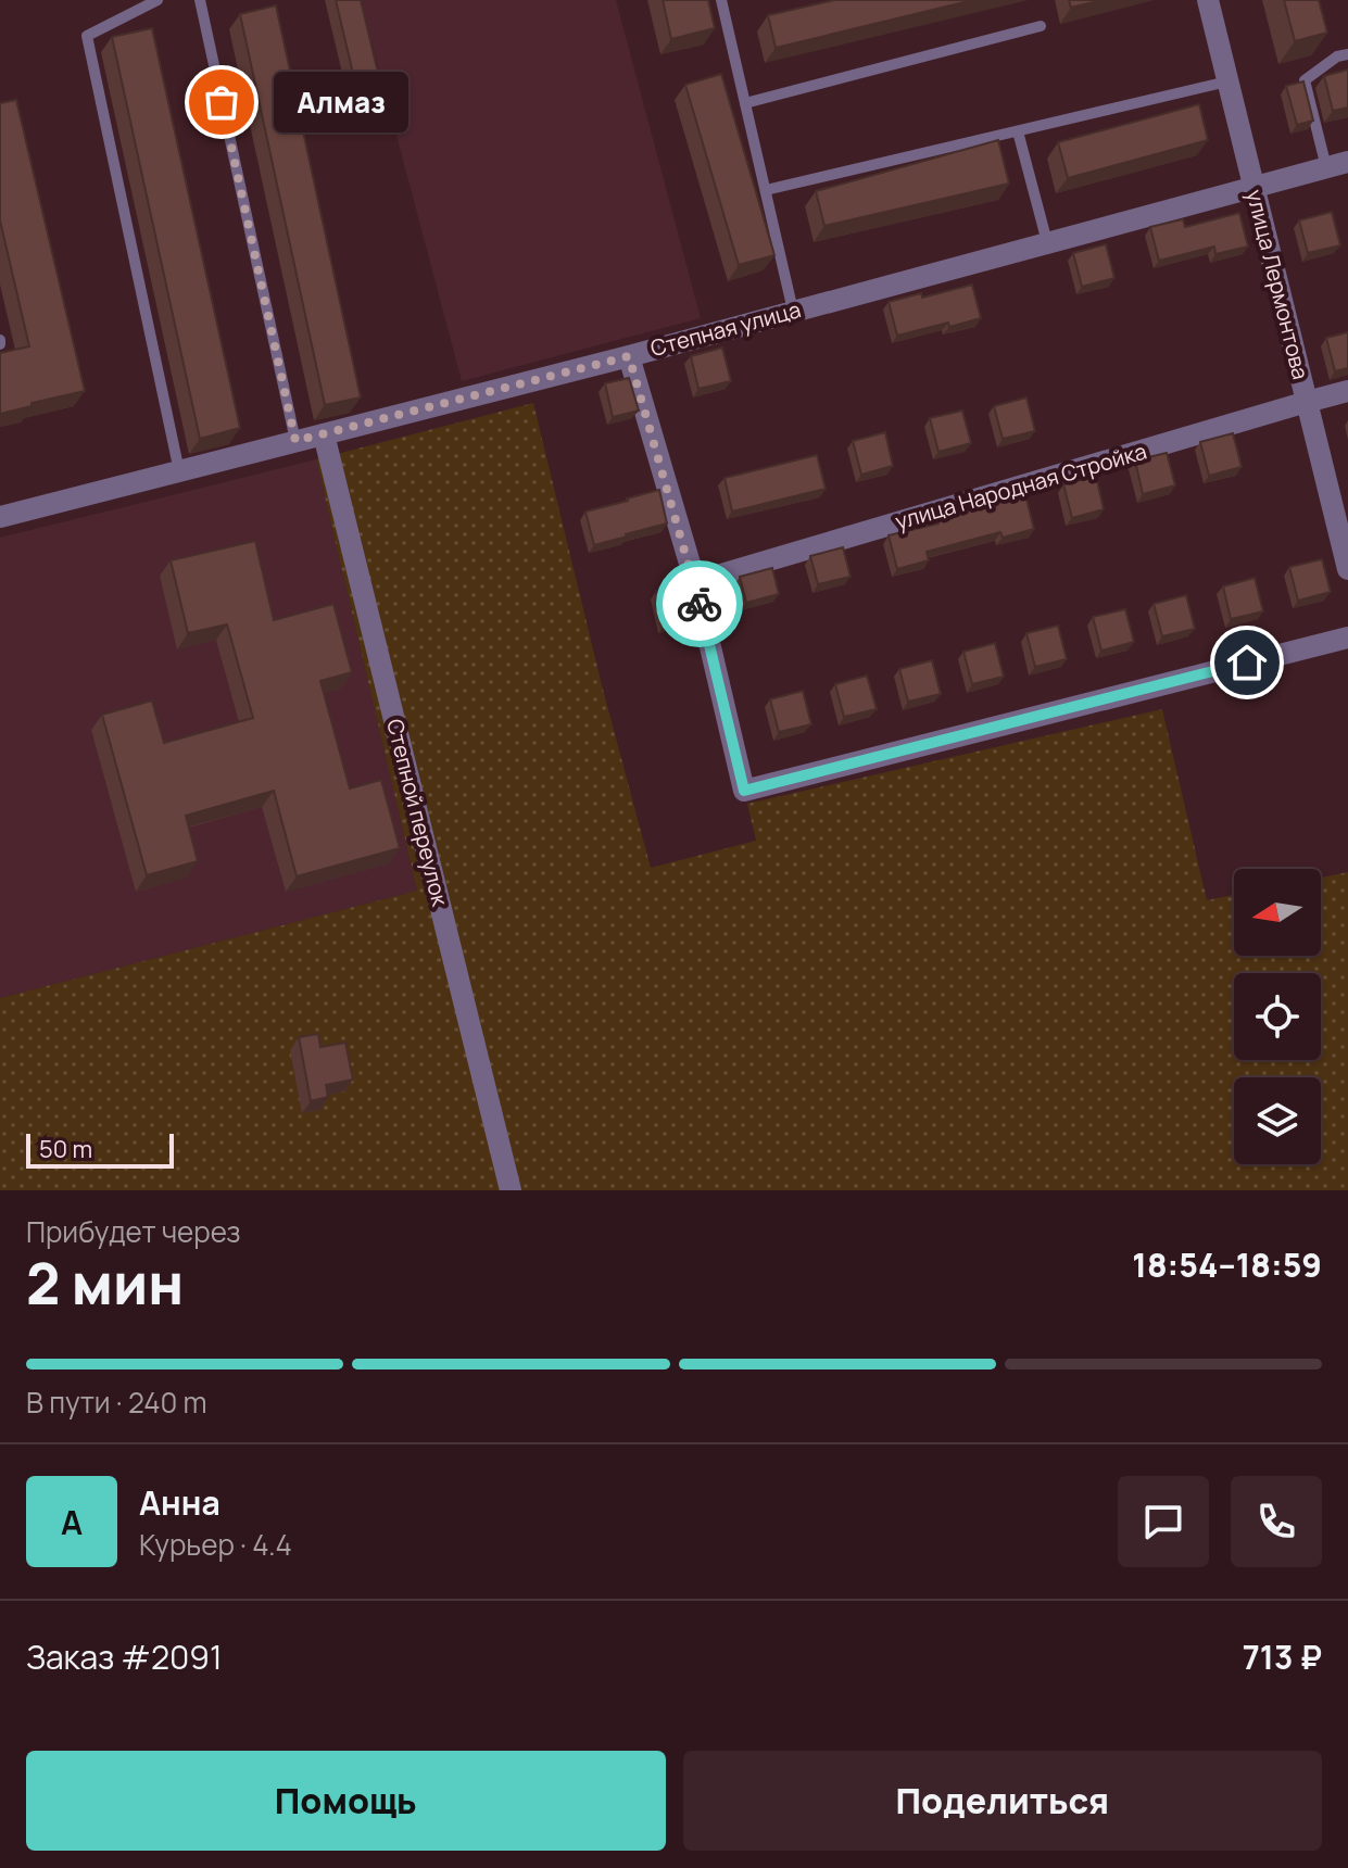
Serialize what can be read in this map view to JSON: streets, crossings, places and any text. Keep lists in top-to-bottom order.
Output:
{
  "streets": {
    "street": [
      "улица Лермонтова",
      "Степная улица",
      "улица Народная Стройка",
      "Степной переулок"
    ]
  },
  "crossings": [
    ["улица Лермонтова", "Степная улица"],
    ["улица Лермонтова", "улица Народная Стройка"],
    ["Степная улица", "Степной переулок"]
  ],
  "places": ["Алмаз"],
  "scale_bar": "50 m",
  "north": "left",
  "page": {
    "bubble": "Алмаз",
    "scale": "50 m",
    "heading": ["2 мин", "Прибудет через", "18:54–18:59"],
    "panel": [
      "Анна",
      "Курьер · 4.4",
      "Заказ #2091",
      "713 ₽"
    ],
    "bar": "В пути · 240 m",
    "round": "А",
    "buttons": ["Помощь", "Поделиться"]
  }
}
